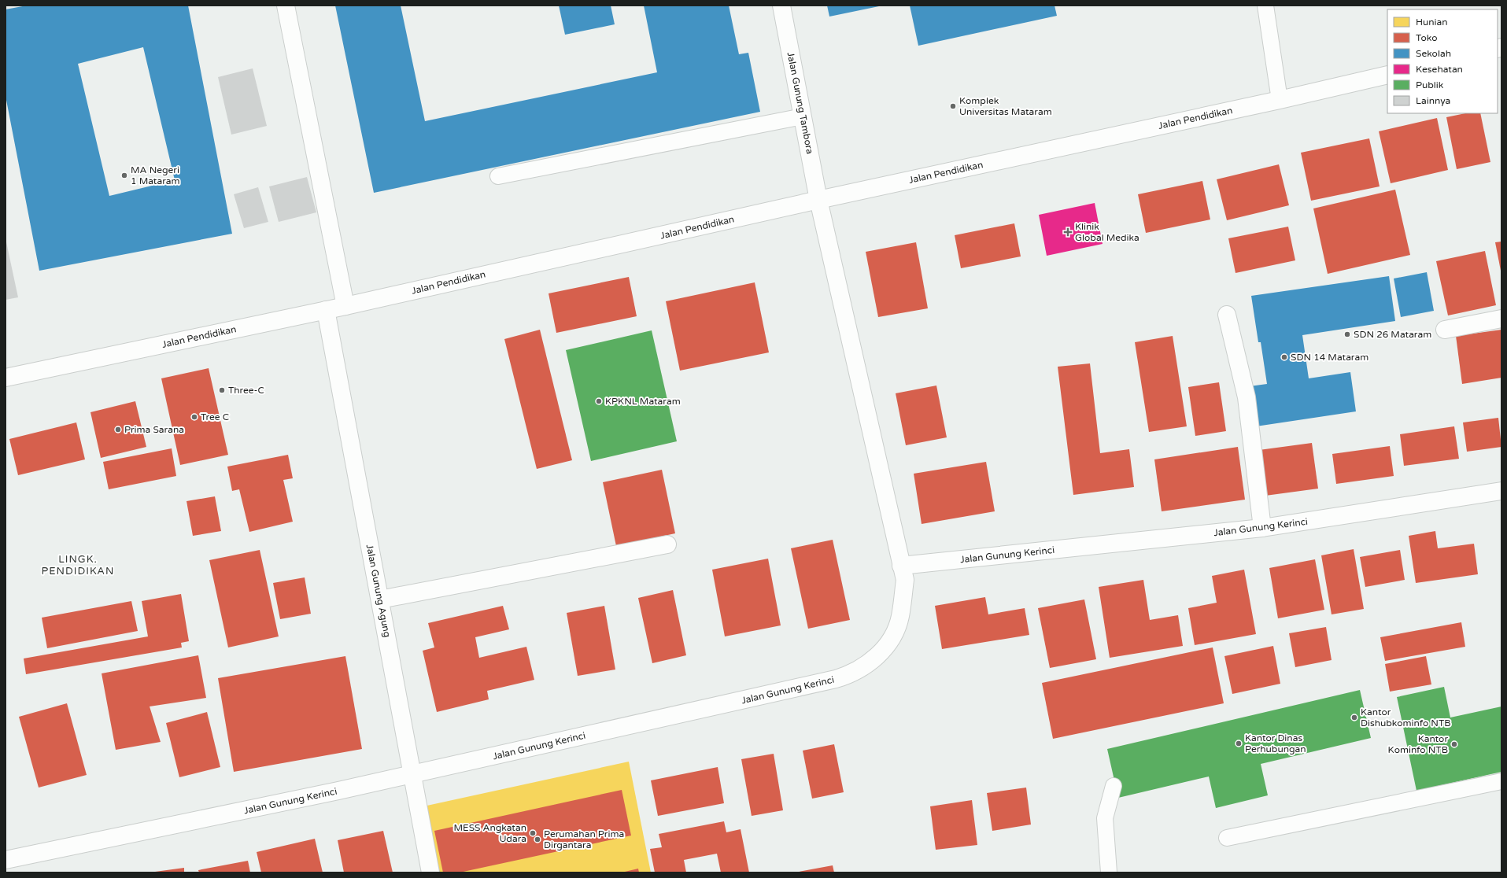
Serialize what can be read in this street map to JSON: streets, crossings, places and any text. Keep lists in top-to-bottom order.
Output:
{
  "streets": {
    "street": [
      "Jalan Gunung Tambora",
      "Jalan Pendidikan",
      "Jalan Gunung Kerinci",
      "Jalan Gunung Agung"
    ]
  },
  "crossings": [
    ["Jalan Gunung Tambora", "Jalan Pendidikan"],
    ["Jalan Gunung Tambora", "Jalan Gunung Kerinci"],
    ["Jalan Pendidikan", "Jalan Gunung Agung"],
    ["Jalan Gunung Kerinci", "Jalan Gunung Agung"]
  ],
  "districts": ["LINGK. PENDIDIKAN"],
  "places": {
    "other": [
      "Komplek Universitas Mataram",
      "MA Negeri 1 Mataram",
      "SDN 26 Mataram",
      "SDN 14 Mataram",
      "Three-C",
      "KPKNL Mataram",
      "Tree C",
      "Prima Sarana",
      "Kantor Dishubkominfo NTB",
      "Kantor Dinas Perhubungan",
      "Kantor Kominfo NTB",
      "MESS Angkatan Udara",
      "Perumahan Prima Dirgantara"
    ],
    "health": ["Klinik Global Medika"]
  },
  "legend": [
    "Hunian",
    "Toko",
    "Sekolah",
    "Kesehatan",
    "Publik",
    "Lainnya"
  ]
}
